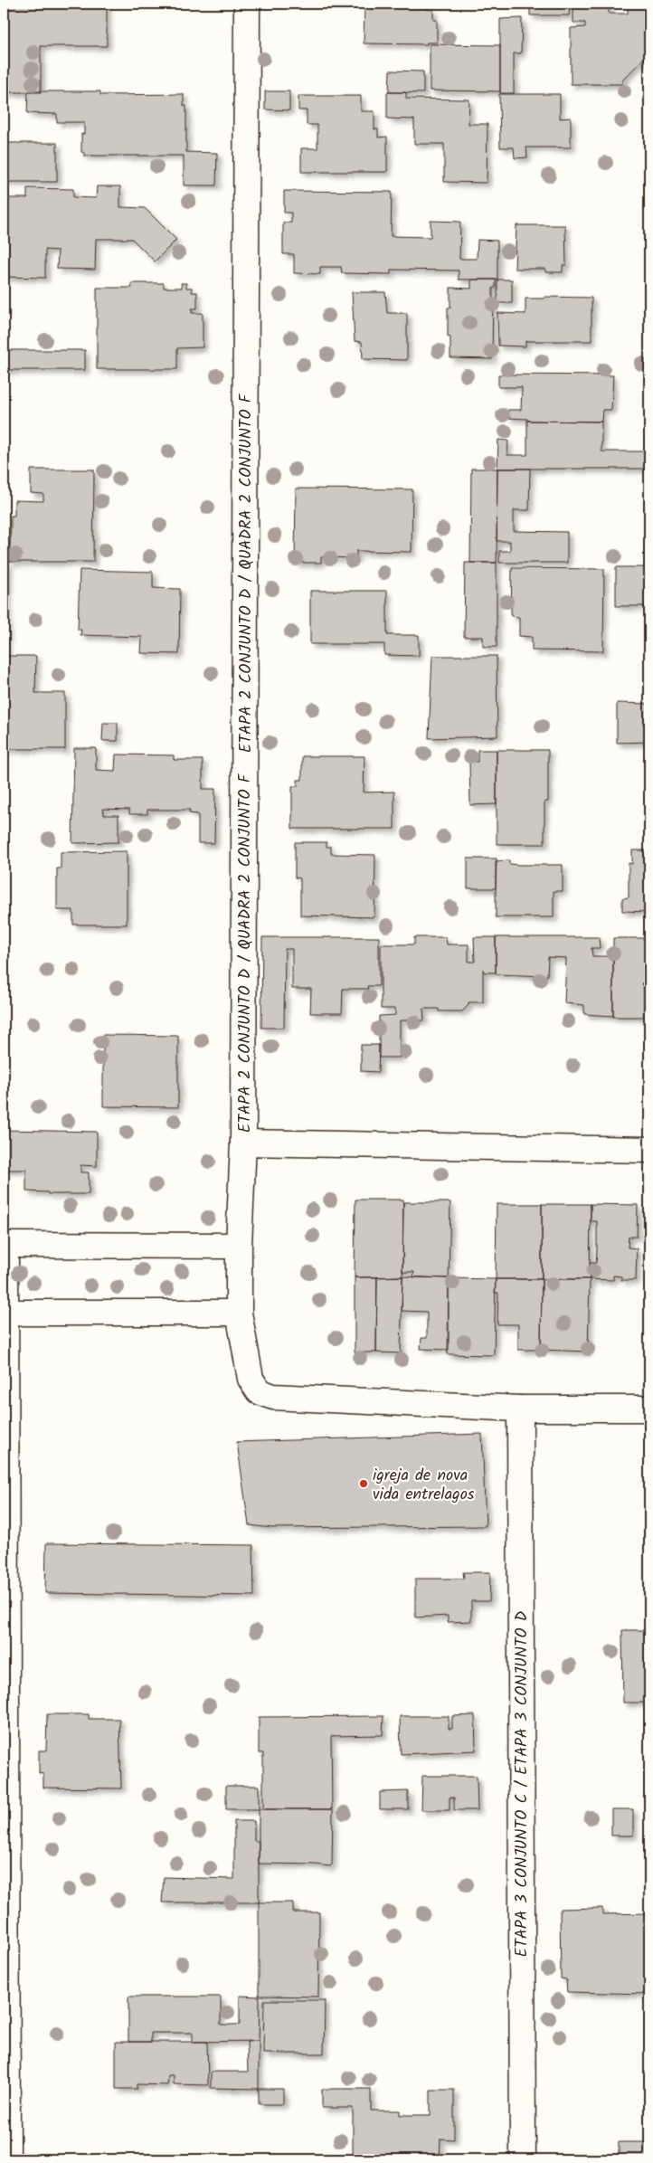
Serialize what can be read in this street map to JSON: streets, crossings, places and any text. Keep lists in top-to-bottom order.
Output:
{
  "streets": {
    "street": ["ETAPA 2 CONJUNTO D / QUADRA 2 CONJUNTO F", "ETAPA 3 CONJUNTO C / ETAPA 3 CONJUNTO D"]
  },
  "crossings": [
    ["ETAPA 2 CONJUNTO D / QUADRA 2 CONJUNTO F", "ETAPA 3 CONJUNTO C / ETAPA 3 CONJUNTO D"]
  ],
  "places": ["igreja de nova vida entrelagos"]
}
